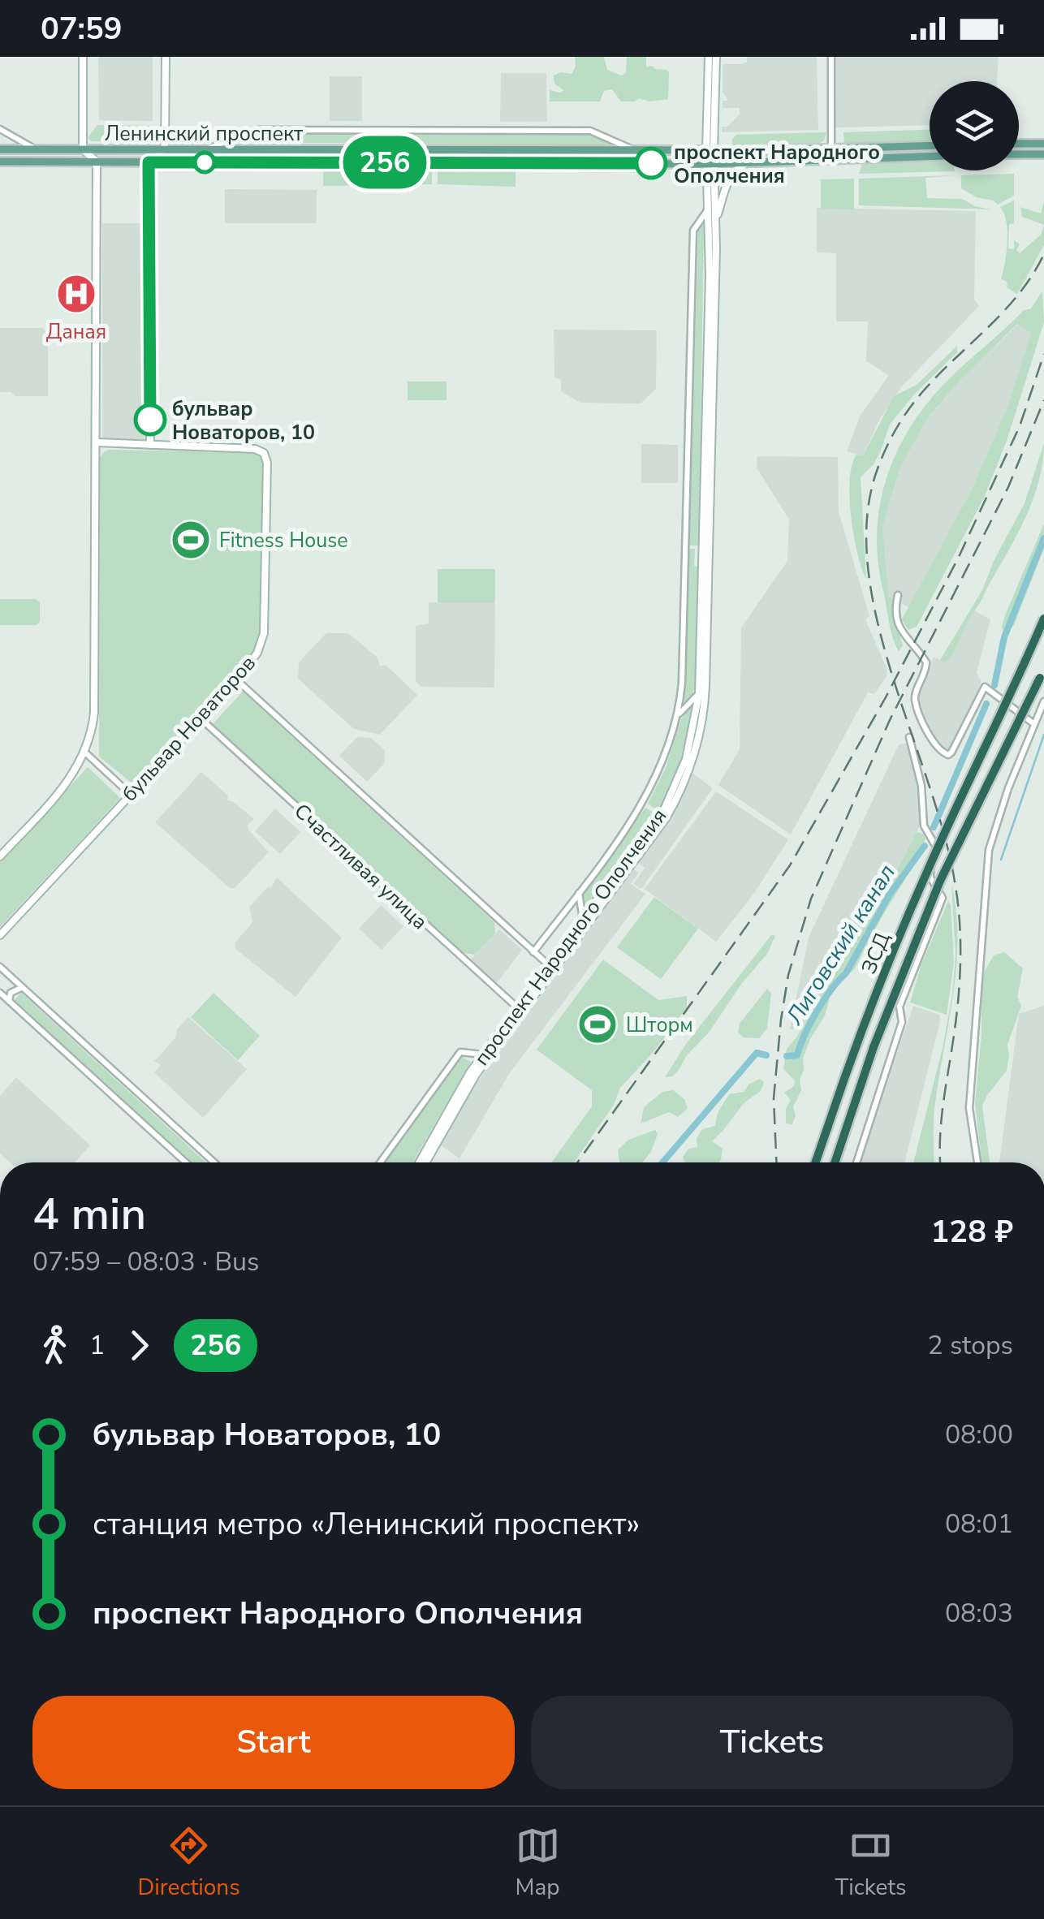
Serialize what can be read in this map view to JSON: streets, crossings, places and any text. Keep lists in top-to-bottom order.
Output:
{
  "streets": {
    "highway": ["ЗСД"],
    "main road": ["Ленинский проспект", "бульвар Новаторов", "проспект Народного Ополчения"],
    "street": ["Счастливая улица"]
  },
  "crossings": [
    ["Ленинский проспект", "проспект Народного Ополчения"],
    ["бульвар Новаторов", "Счастливая улица"],
    ["Счастливая улица", "проспект Народного Ополчения"]
  ],
  "water": ["Лиговский канал"],
  "places": {
    "other": ["проспект Народного Ополчения", "бульвар Новаторов, 10"],
    "hospital": ["Даная"],
    "sports": ["Fitness House", "Шторм"]
  },
  "lines": ["bus line 256"],
  "page": {
    "status": "07:59",
    "on_map": "256",
    "heading": ["4 min", "07:59 – 08:03 · Bus", "128 ₽"],
    "legs": ["1", "256", "2 stops"],
    "list": [
      {
        "name": "бульвар Новаторов, 10",
        "value": "08:00"
      },
      {
        "name": "станция метро «Ленинский проспект»",
        "value": "08:01"
      },
      {
        "name": "проспект Народного Ополчения",
        "value": "08:03"
      }
    ],
    "buttons": ["Start", "Tickets"],
    "tabs": ["Directions", "Map", "Tickets"]
  }
}
